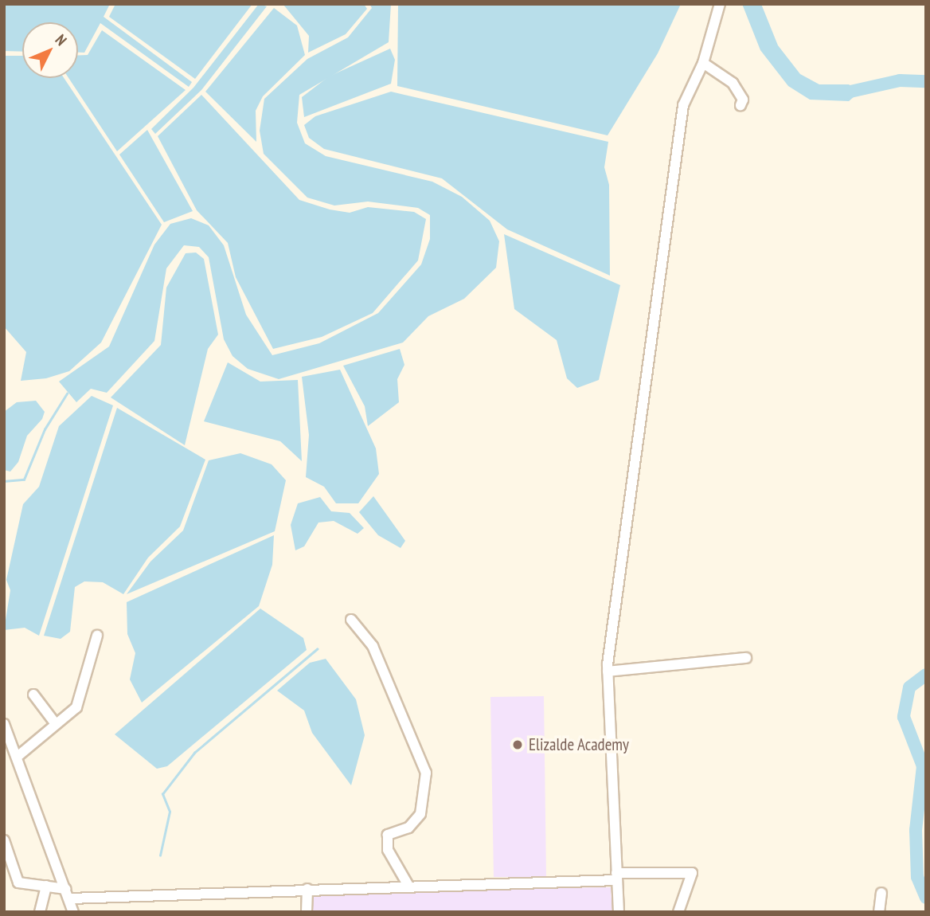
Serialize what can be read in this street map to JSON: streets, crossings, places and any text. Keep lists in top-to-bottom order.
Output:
{
  "places": ["Elizalde Academy"],
  "north": "top right"
}
